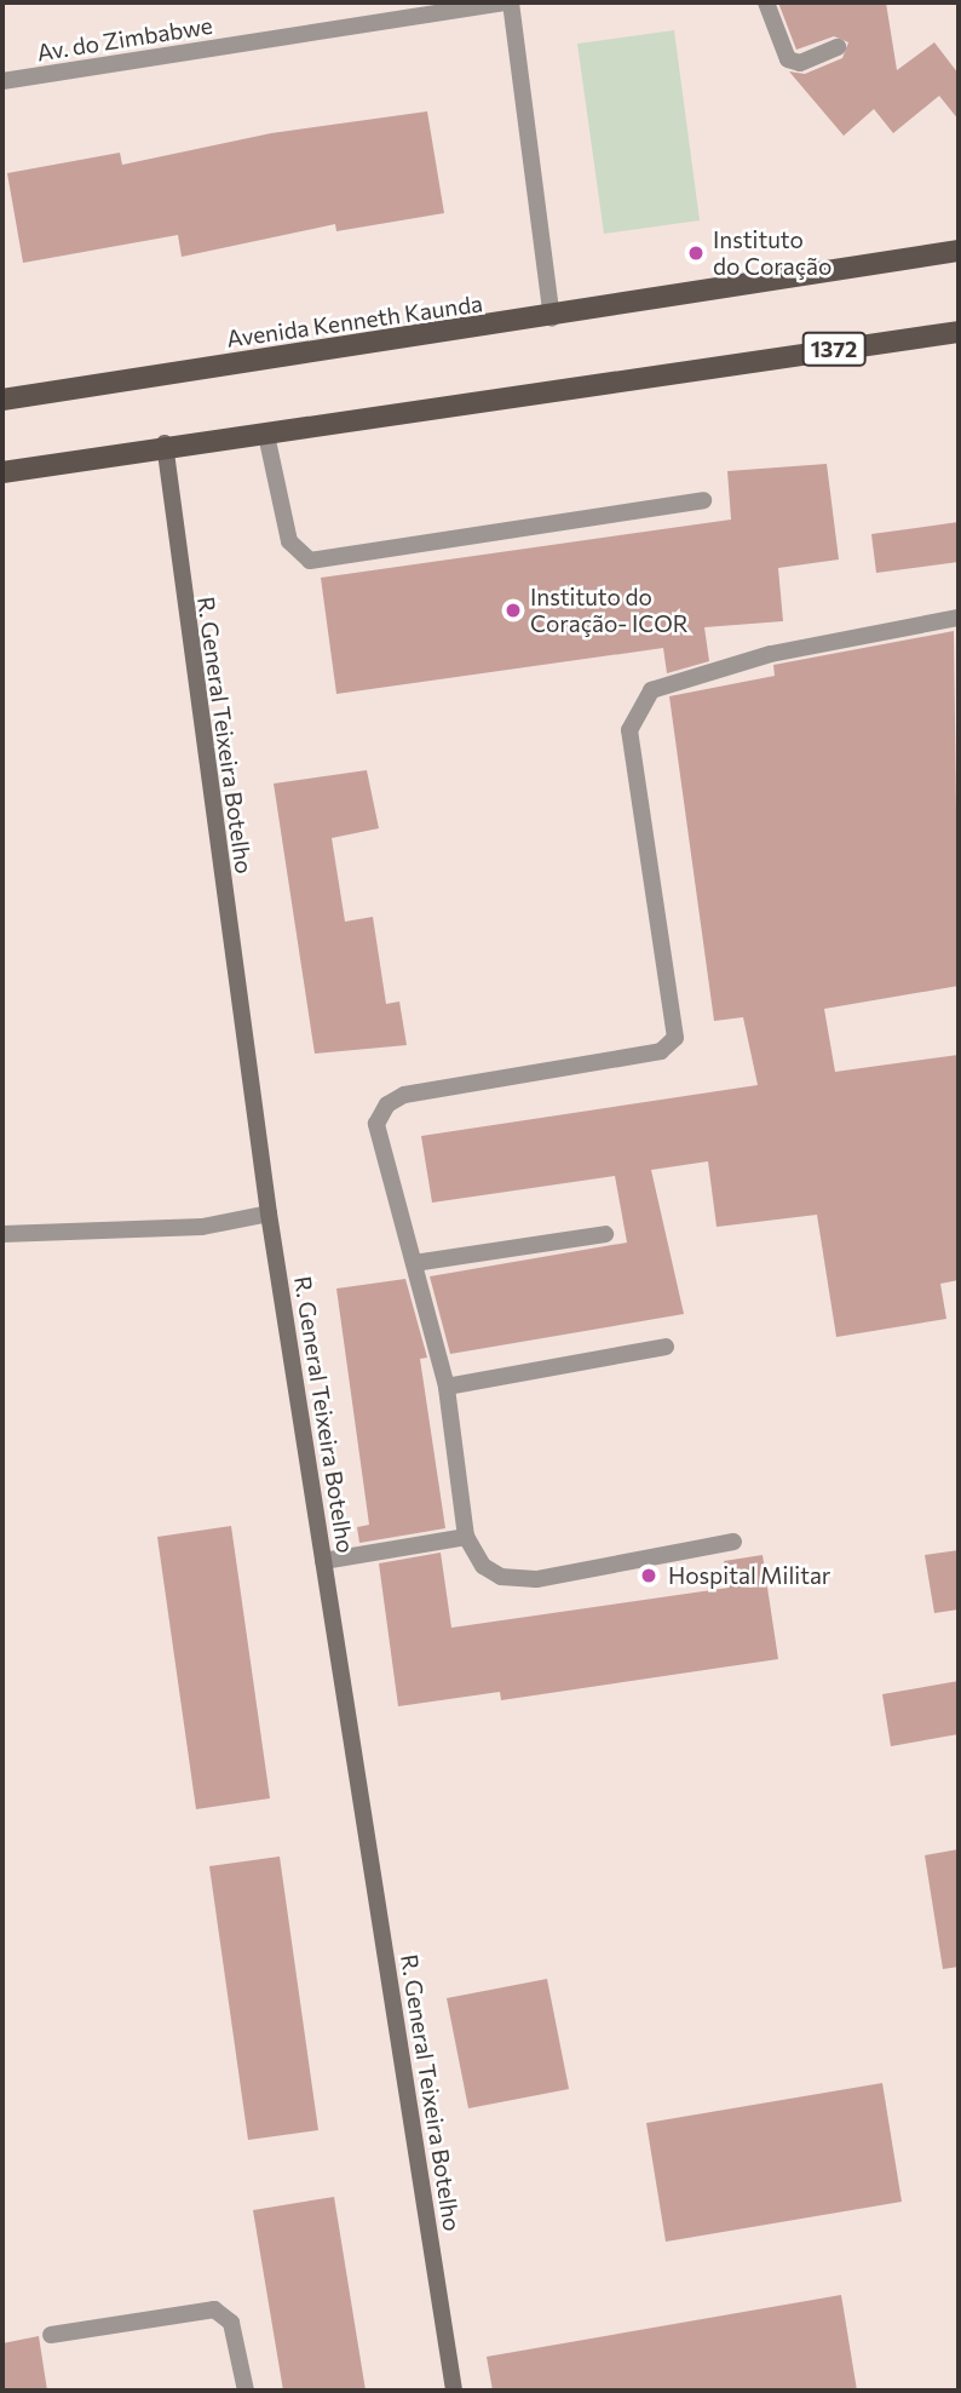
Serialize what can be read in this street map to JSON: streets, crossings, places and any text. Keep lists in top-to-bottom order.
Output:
{
  "streets": {
    "main road": ["Avenida Kenneth Kaunda", "1372"],
    "street": ["Av. do Zimbabwe", "R. General Teixeira Botelho"]
  },
  "places": ["Instituto do Coração", "Instituto do Coração- ICOR", "Hospital Militar"]
}
